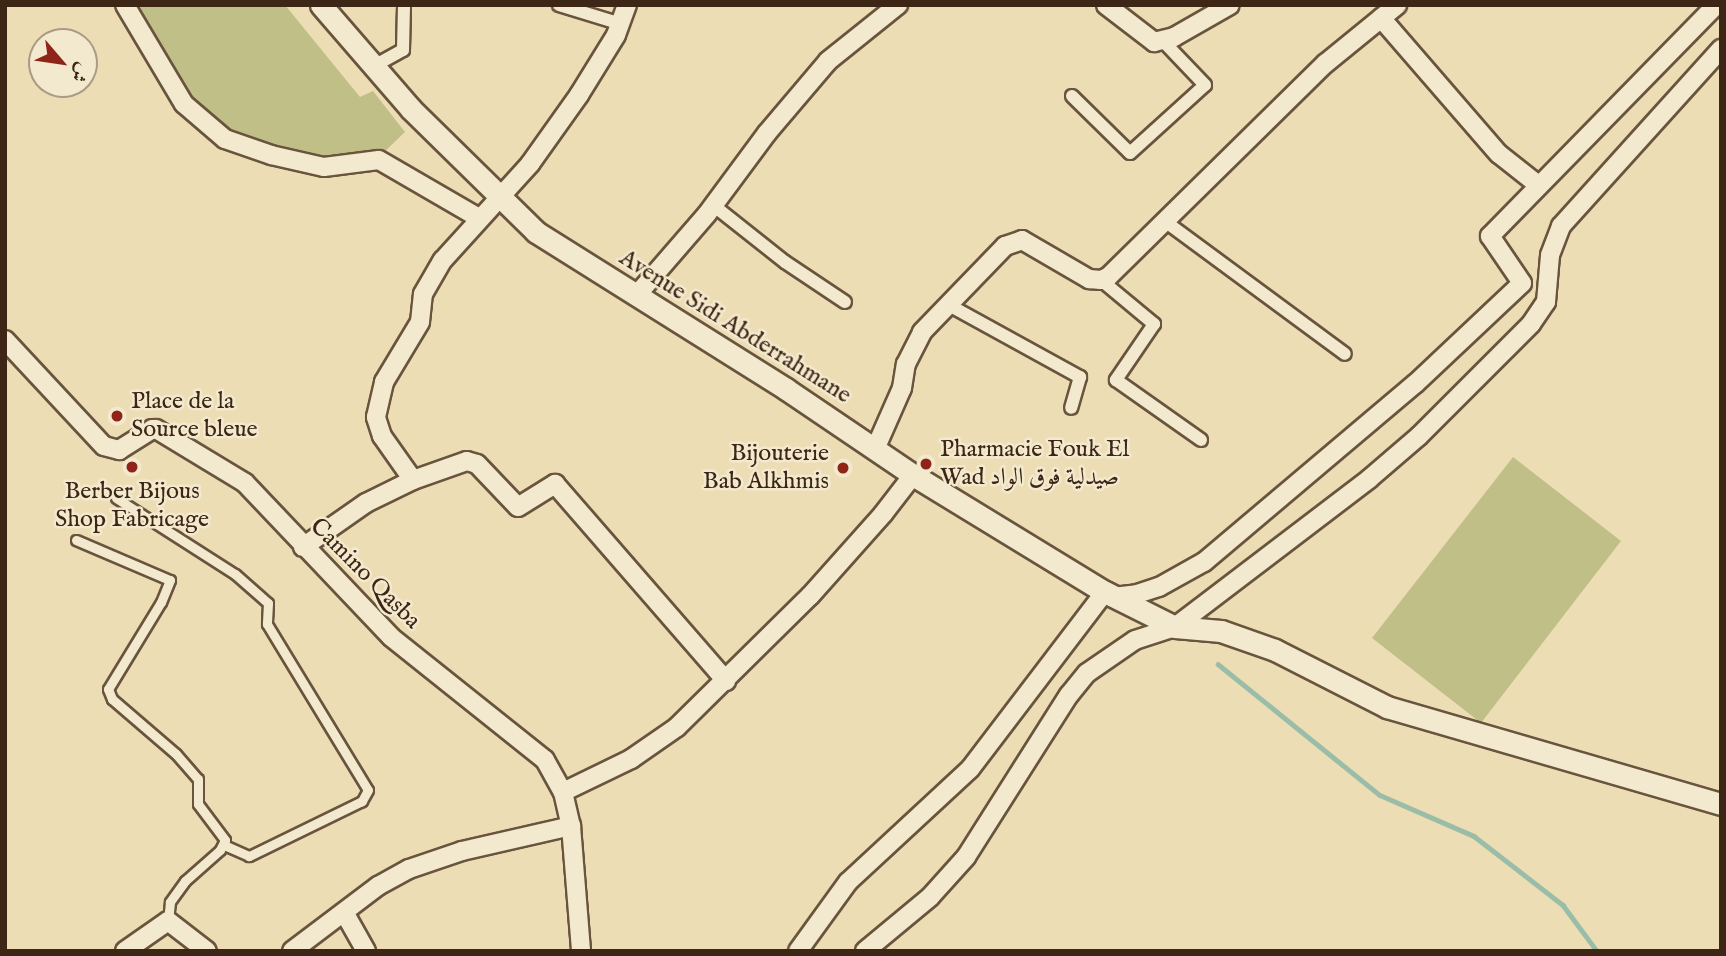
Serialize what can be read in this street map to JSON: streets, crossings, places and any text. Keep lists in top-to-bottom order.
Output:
{
  "streets": {
    "street": ["Avenue Sidi Abderrahmane", "Camino Qasba"]
  },
  "places": [
    "Place de la Source bleue",
    "Pharmacie Fouk El Wad صيدلية فوق الواد",
    "Berber Bijous Shop Fabricage",
    "Bijouterie Bab Alkhmis"
  ],
  "north": "bottom right"
}
